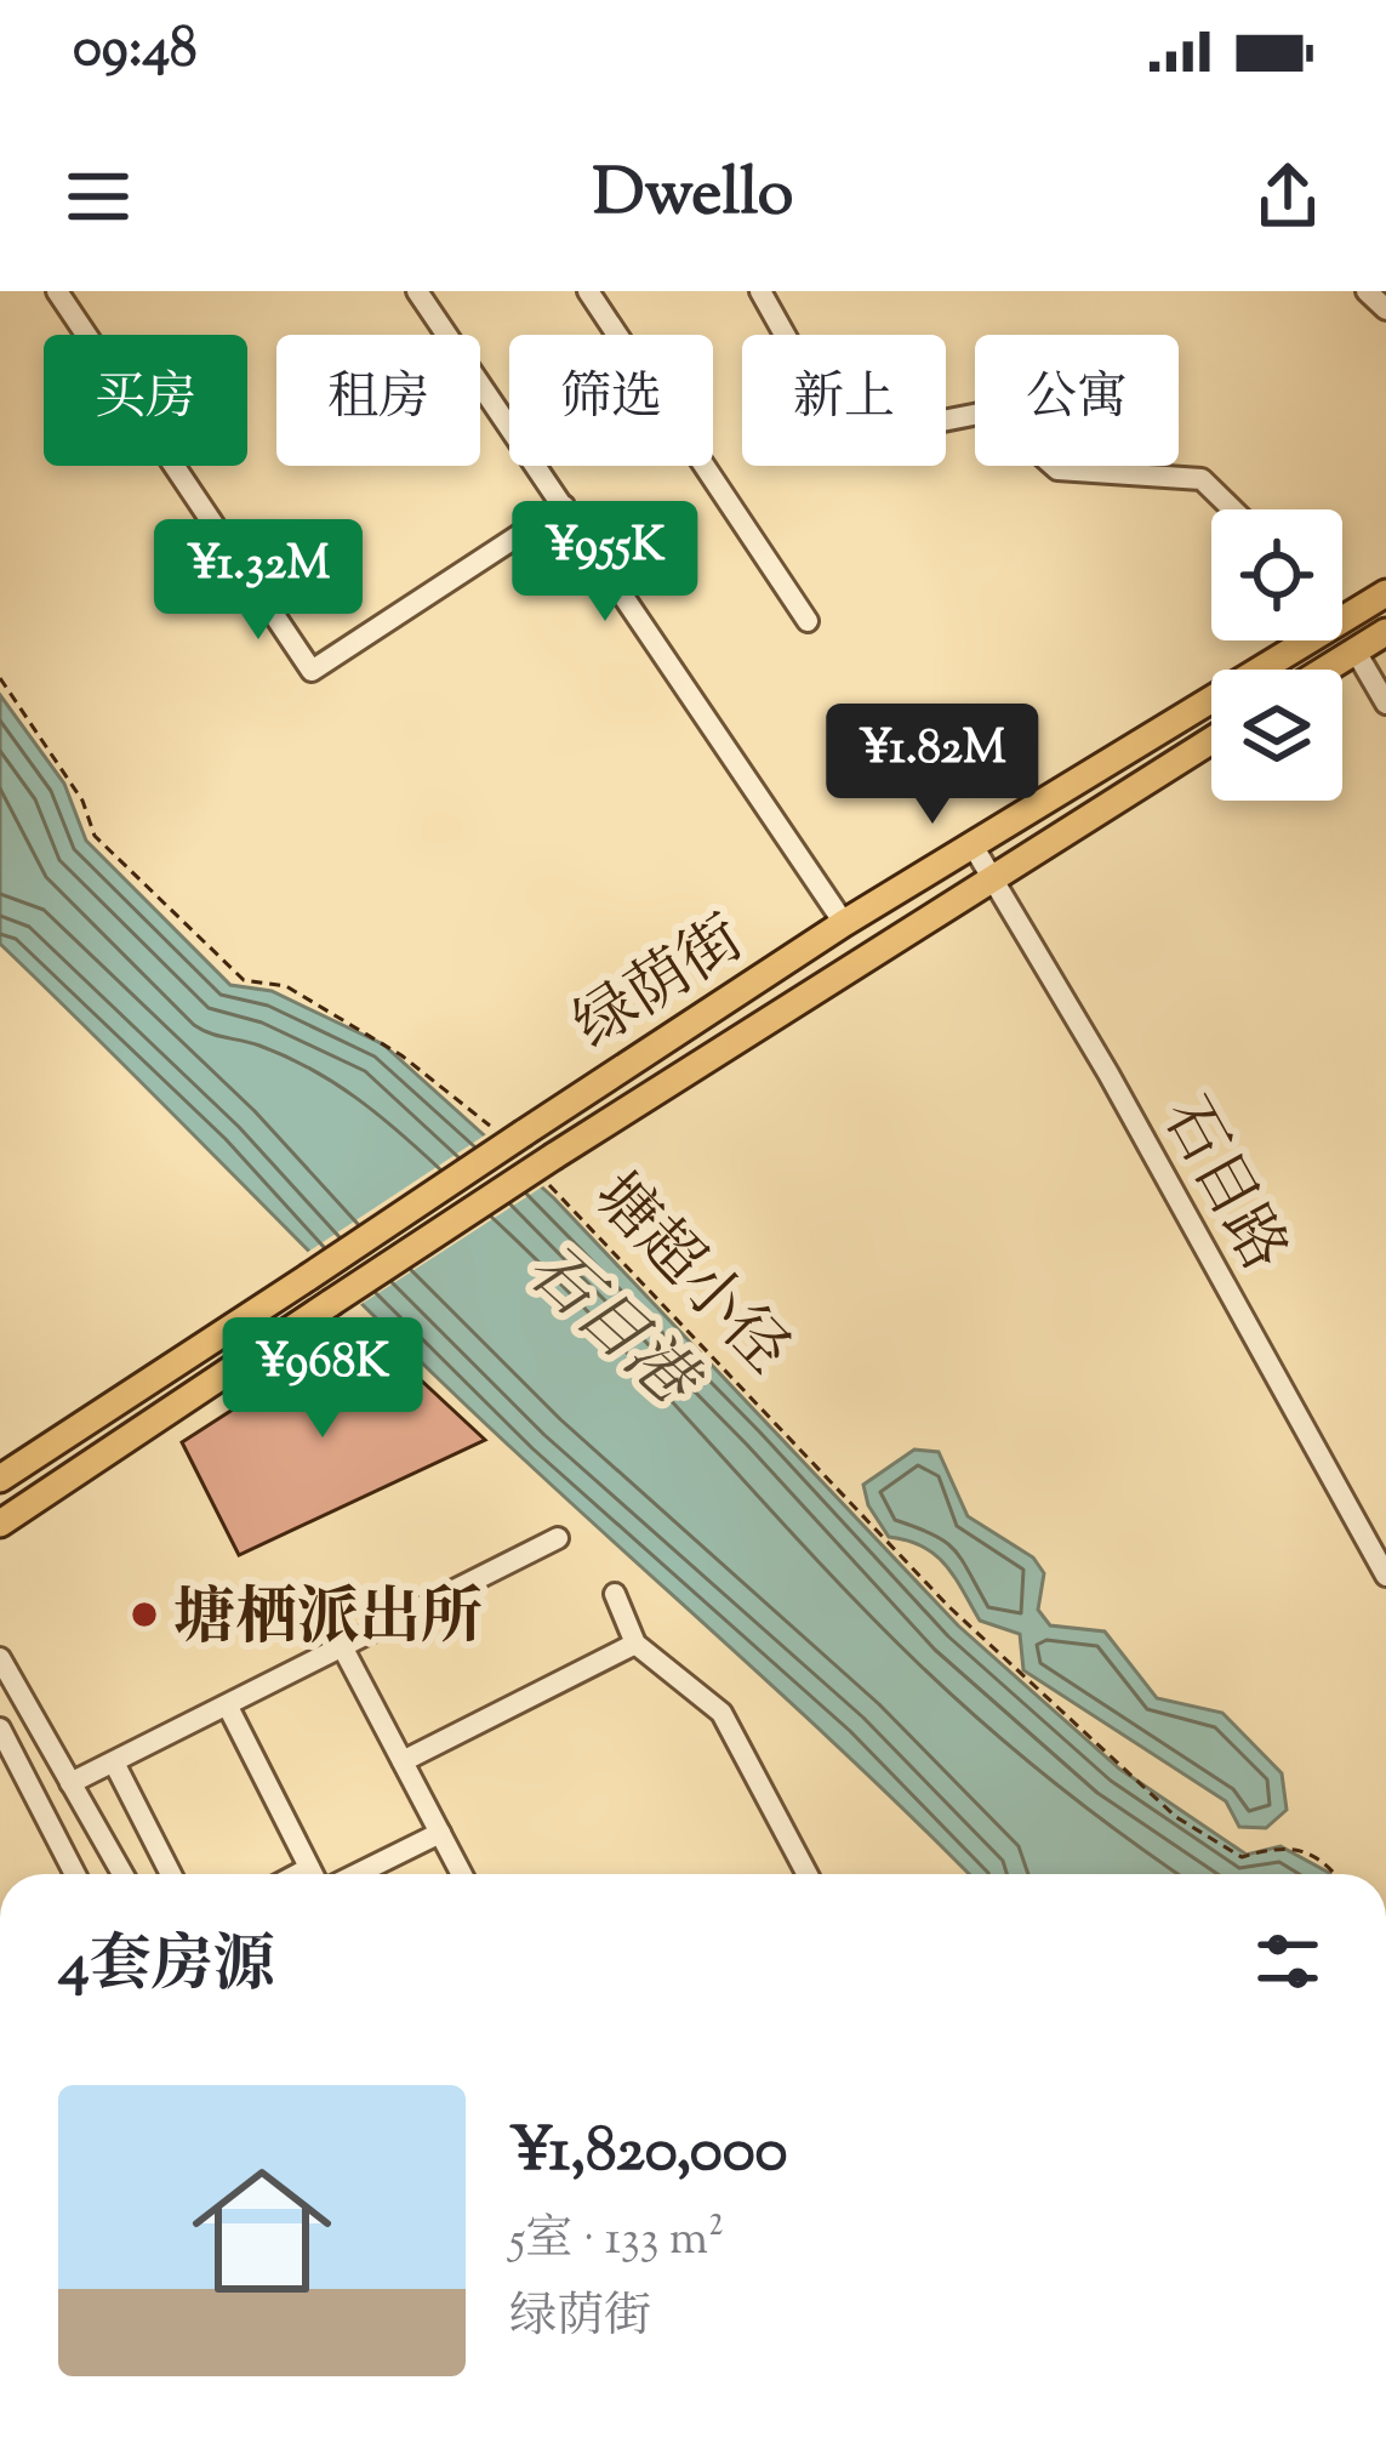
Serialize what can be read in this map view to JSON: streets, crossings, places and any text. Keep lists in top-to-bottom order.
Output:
{
  "streets": {
    "main road": ["绿荫街"],
    "street": ["石目路"],
    "path": ["塘超小径"]
  },
  "crossings": [
    ["绿荫街", "石目路"],
    ["绿荫街", "塘超小径"]
  ],
  "water": ["石目港"],
  "places": ["塘栖派出所"],
  "page": {
    "status": "09:48",
    "header": "Dwello",
    "chip": [
      "买房",
      "租房",
      "筛选",
      "新上",
      "公寓"
    ],
    "price": [
      "¥955K",
      "¥1.32M",
      "¥1.82M",
      "¥968K"
    ],
    "heading": "4套房源",
    "list": [
      {
        "name": "¥1,820,000",
        "note": "5室 · 133 m² · 绿荫街"
      }
    ]
  }
}
